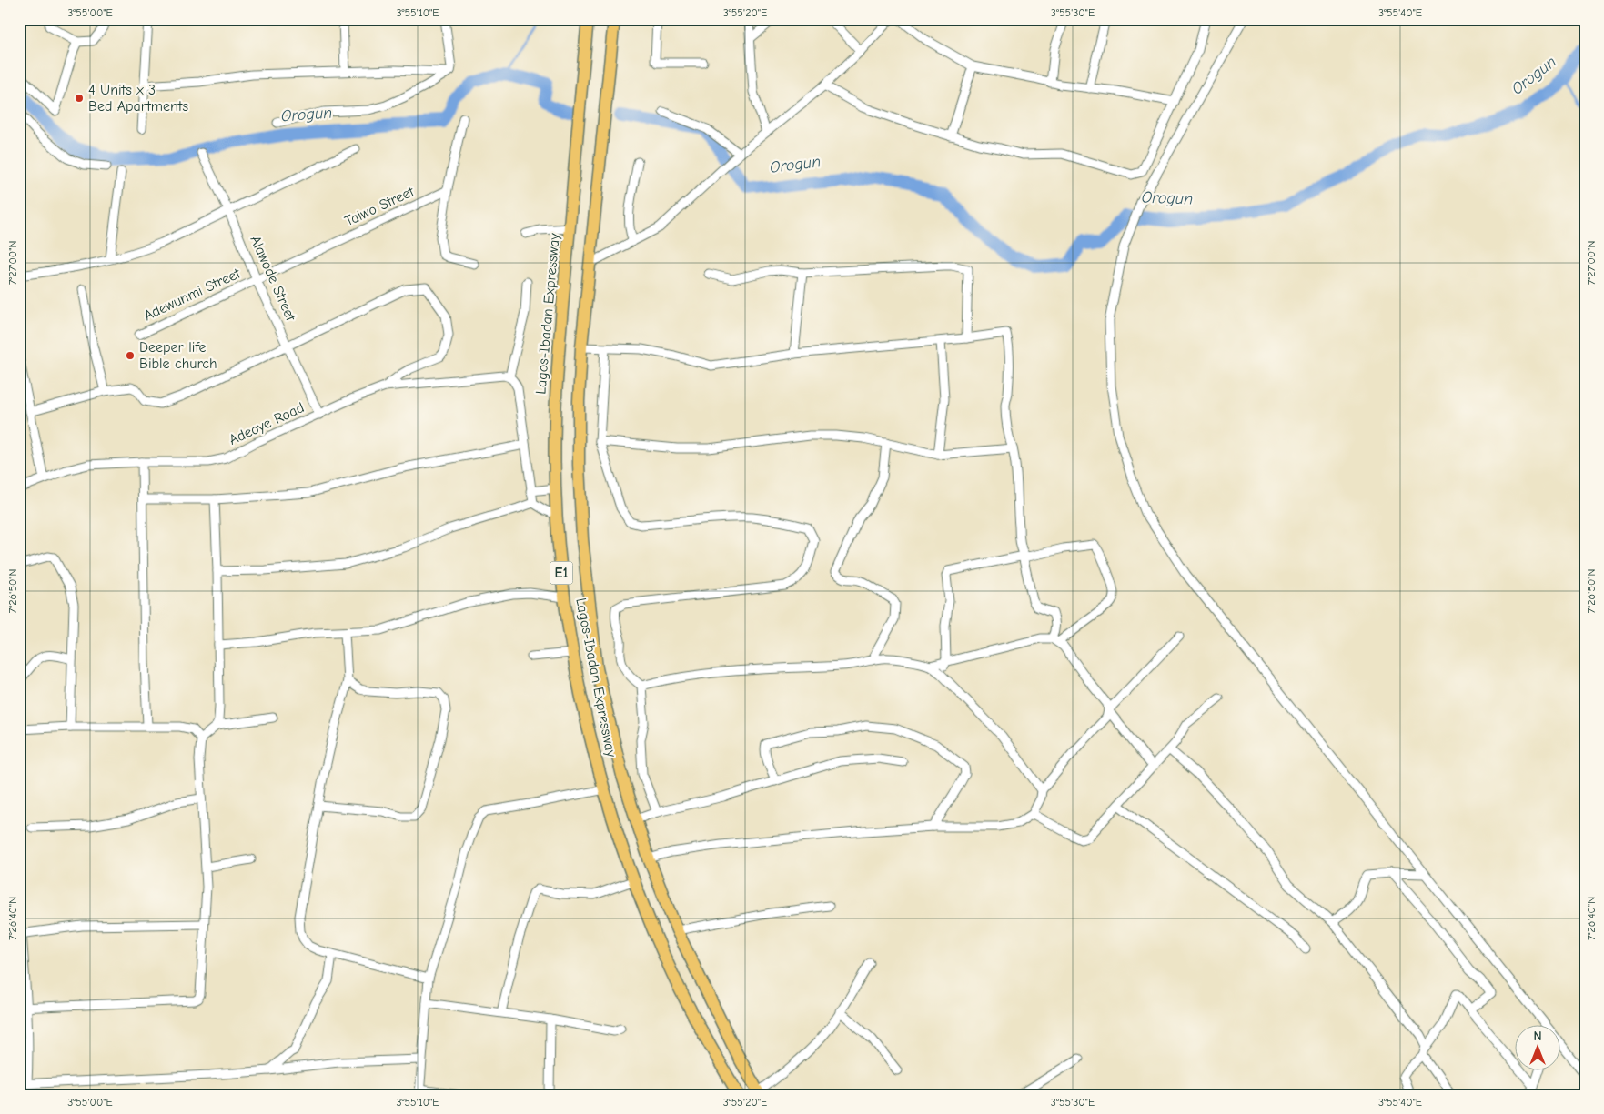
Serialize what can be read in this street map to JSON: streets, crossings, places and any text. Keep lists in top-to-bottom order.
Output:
{
  "streets": {
    "highway": ["Lagos-Ibadan Expressway", "E1"],
    "street": [
      "Taiwo Street",
      "Alawode Street",
      "Adewunmi Street",
      "Adeoye Road"
    ]
  },
  "crossings": [
    ["Taiwo Street", "Alawode Street"],
    ["Taiwo Street", "Adewunmi Street"],
    ["Alawode Street", "Adewunmi Street"],
    ["Alawode Street", "Adeoye Road"]
  ],
  "water": ["Orogun"],
  "places": ["4 Units x 3 Bed Apartments", "Deeper life Bible church"],
  "north": "top",
  "coordinates": [
    "3°55'00\"E",
    "3°55'10\"E",
    "3°55'20\"E",
    "3°55'30\"E",
    "3°55'40\"E",
    "7°27'00\"N",
    "7°26'50\"N",
    "7°26'40\"N"
  ]
}
